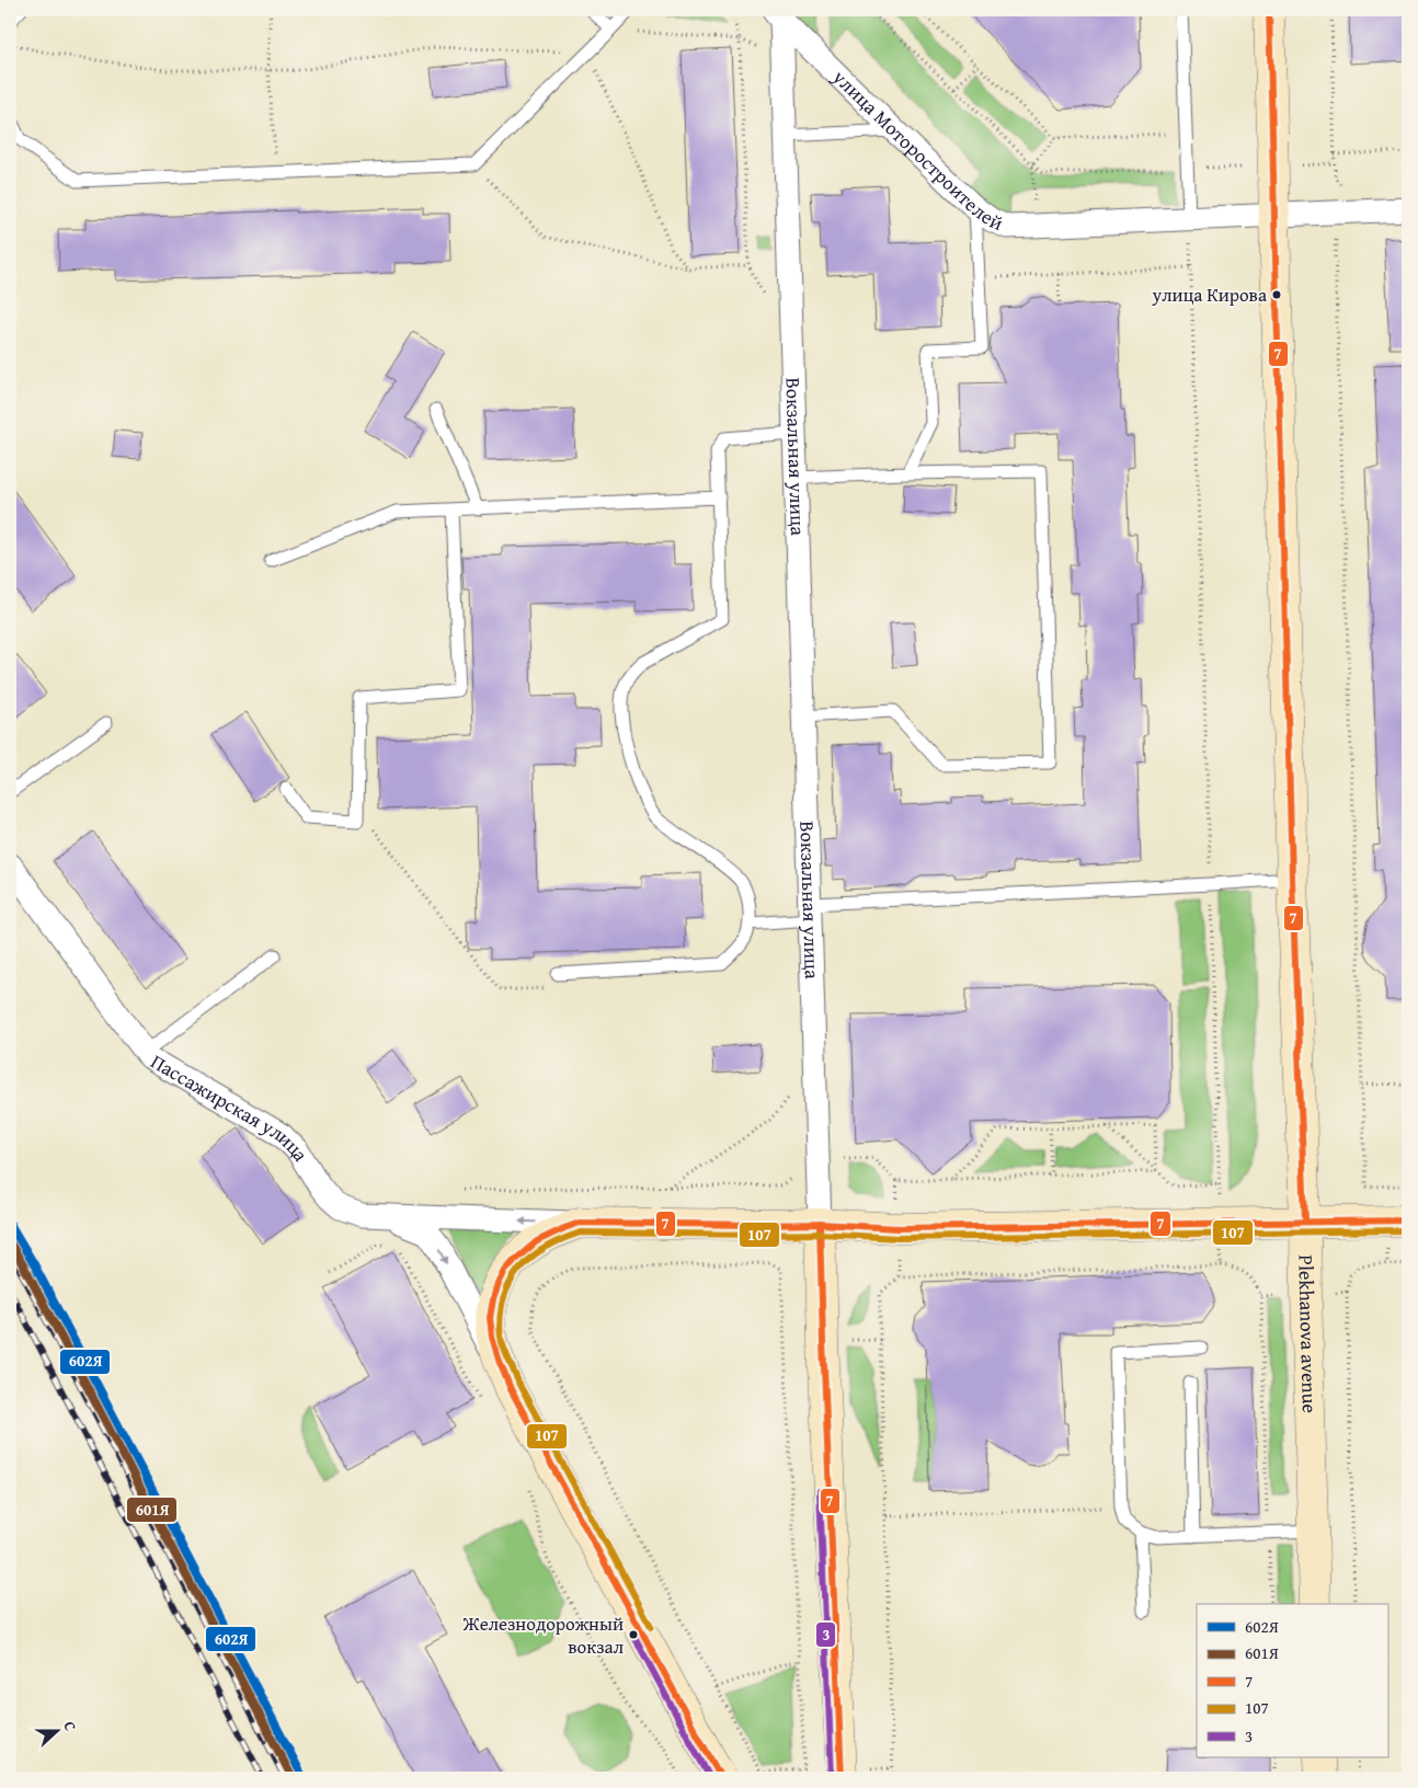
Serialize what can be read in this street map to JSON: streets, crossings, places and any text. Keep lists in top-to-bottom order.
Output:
{
  "streets": {
    "street": [
      "улица Моторостроителей",
      "Вокзальная улица",
      "Пассажирская улица",
      "Plekhanova avenue"
    ]
  },
  "crossings": [
    ["улица Моторостроителей", "Вокзальная улица"],
    ["улица Моторостроителей", "Plekhanova avenue"]
  ],
  "places": ["улица Кирова", "Железнодорожный вокзал"],
  "lines": [
    "transit line 7",
    "transit line 602Я",
    "transit line 107",
    "transit line 601Я",
    "transit line 3"
  ],
  "legend": [
    "602Я",
    "601Я",
    "7",
    "107",
    "3"
  ],
  "north": "right"
}
